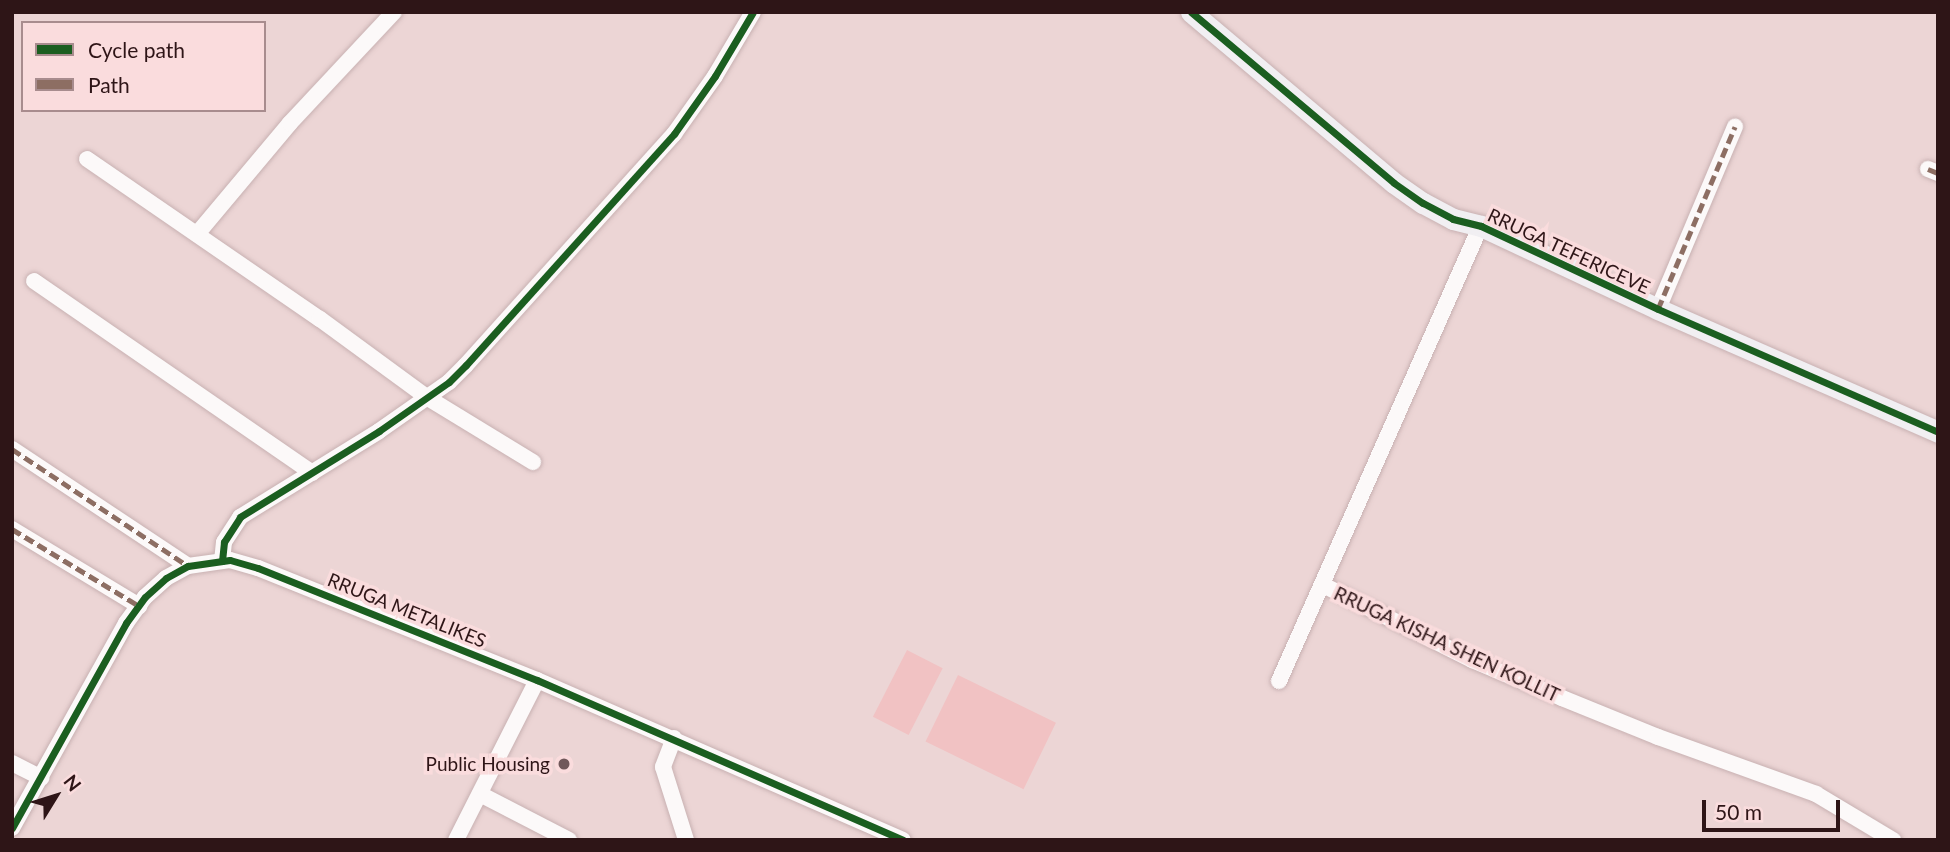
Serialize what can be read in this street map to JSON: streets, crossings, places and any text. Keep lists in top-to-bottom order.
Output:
{
  "streets": {
    "street": ["RRUGA TEFERICEVE", "RRUGA METALIKES", "RRUGA KISHA SHEN KOLLIT"]
  },
  "crossings": [
    ["RRUGA TEFERICEVE", "RRUGA KISHA SHEN KOLLIT"]
  ],
  "places": ["Public Housing"],
  "legend": ["Cycle path", "Path"],
  "scale_bar": "50 m",
  "north": "top right"
}
